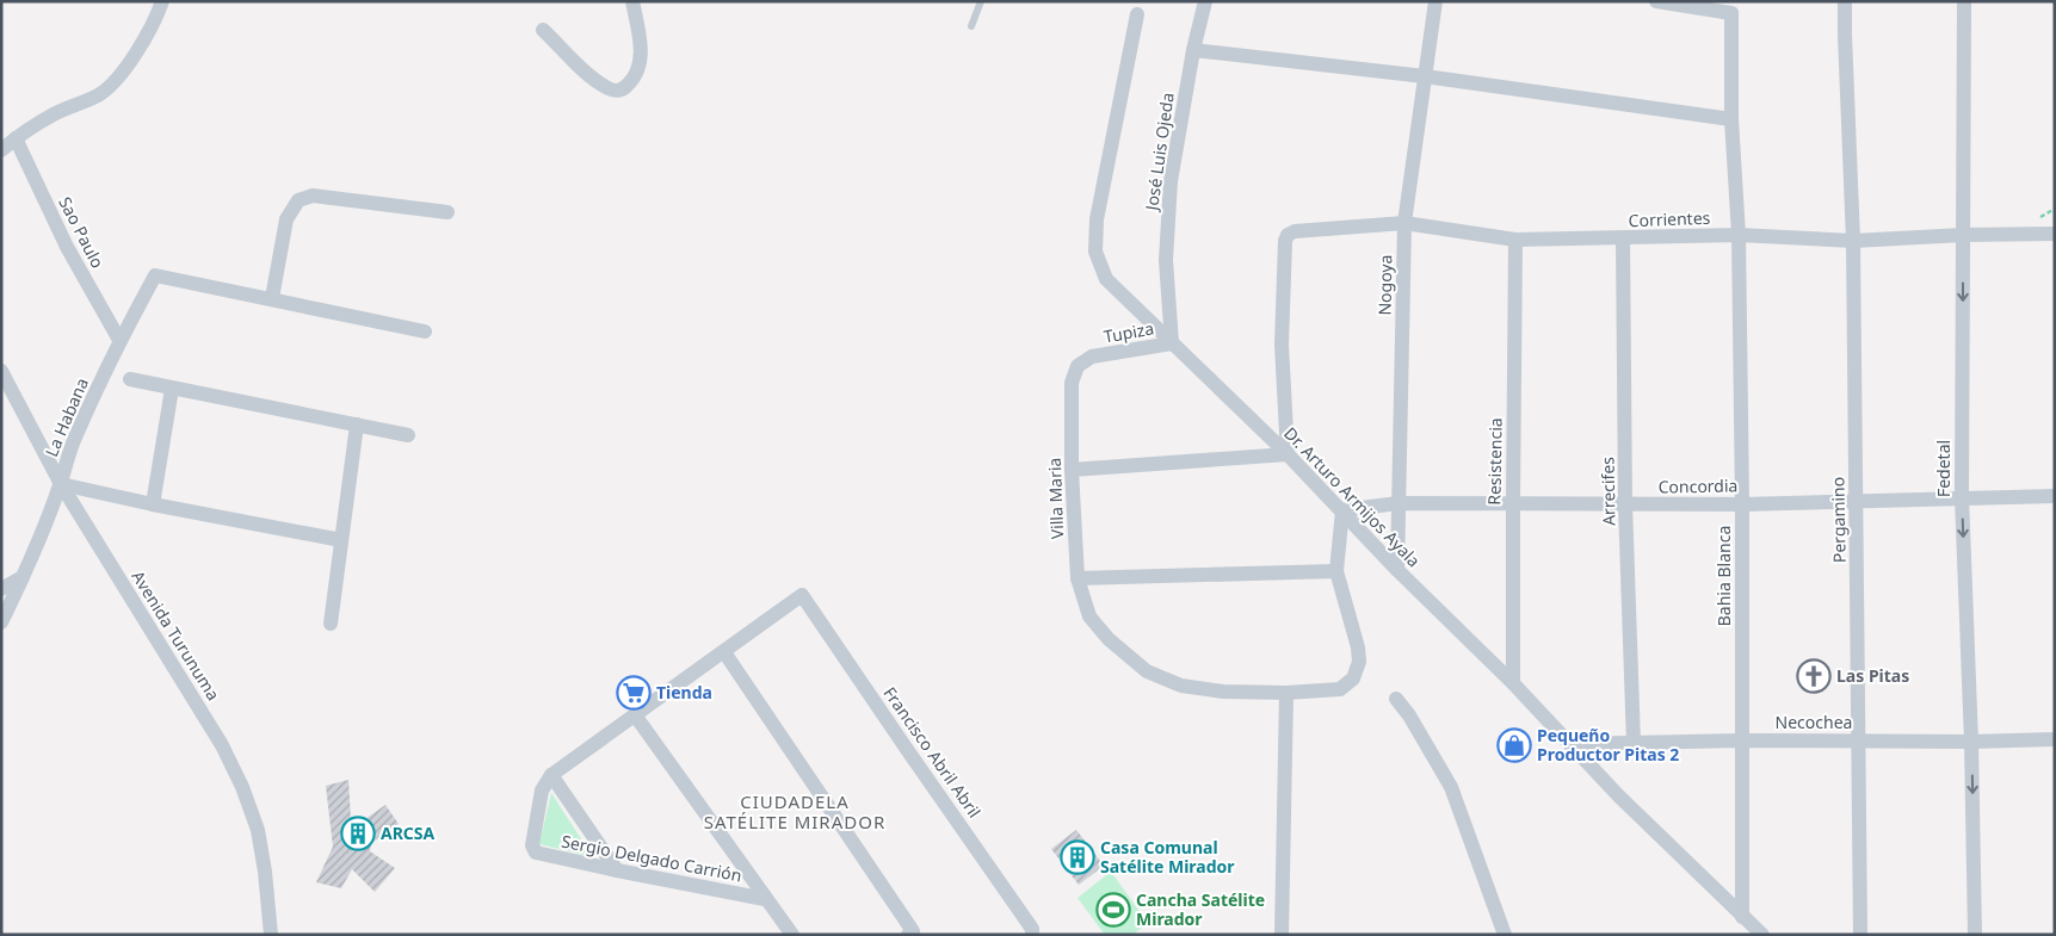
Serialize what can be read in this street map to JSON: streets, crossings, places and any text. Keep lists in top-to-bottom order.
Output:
{
  "streets": {
    "street": [
      "José Luis Ojeda",
      "Corrientes",
      "Sao Paulo",
      "Nogoya",
      "Tupiza",
      "La Habana",
      "Resistencia",
      "Fedetal",
      "Concordia",
      "Arrecifes",
      "Dr. Arturo Armijos Ayala",
      "Villa Maria",
      "Pergamino",
      "Bahia Blanca",
      "Avenida Turunuma",
      "Necochea",
      "Francisco Abril Abril",
      "Sergio Delgado Carrión"
    ]
  },
  "crossings": [
    ["José Luis Ojeda", "Tupiza"],
    ["José Luis Ojeda", "Dr. Arturo Armijos Ayala"],
    ["Corrientes", "Nogoya"],
    ["Corrientes", "Resistencia"],
    ["Corrientes", "Fedetal"],
    ["Corrientes", "Arrecifes"],
    ["Corrientes", "Dr. Arturo Armijos Ayala"],
    ["Corrientes", "Pergamino"],
    ["Corrientes", "Bahia Blanca"],
    ["Sao Paulo", "La Habana"],
    ["Nogoya", "Concordia"],
    ["Nogoya", "Dr. Arturo Armijos Ayala"],
    ["Tupiza", "Dr. Arturo Armijos Ayala"],
    ["Tupiza", "Villa Maria"],
    ["La Habana", "Avenida Turunuma"],
    ["Resistencia", "Concordia"],
    ["Resistencia", "Dr. Arturo Armijos Ayala"],
    ["Fedetal", "Concordia"],
    ["Fedetal", "Necochea"],
    ["Concordia", "Arrecifes"],
    ["Concordia", "Dr. Arturo Armijos Ayala"],
    ["Concordia", "Pergamino"],
    ["Concordia", "Bahia Blanca"],
    ["Arrecifes", "Necochea"],
    ["Dr. Arturo Armijos Ayala", "Bahia Blanca"],
    ["Dr. Arturo Armijos Ayala", "Necochea"],
    ["Pergamino", "Necochea"],
    ["Bahia Blanca", "Necochea"]
  ],
  "one_way": ["Fedetal"],
  "districts": ["CIUDADELA SATÉLITE MIRADOR"],
  "places": {
    "church": ["Las Pitas"],
    "supermarket": ["Tienda"],
    "shop": ["Pequeño Productor Pitas 2"],
    "building": ["ARCSA", "Casa Comunal Satélite Mirador"],
    "sports": ["Cancha Satélite Mirador"]
  }
}
